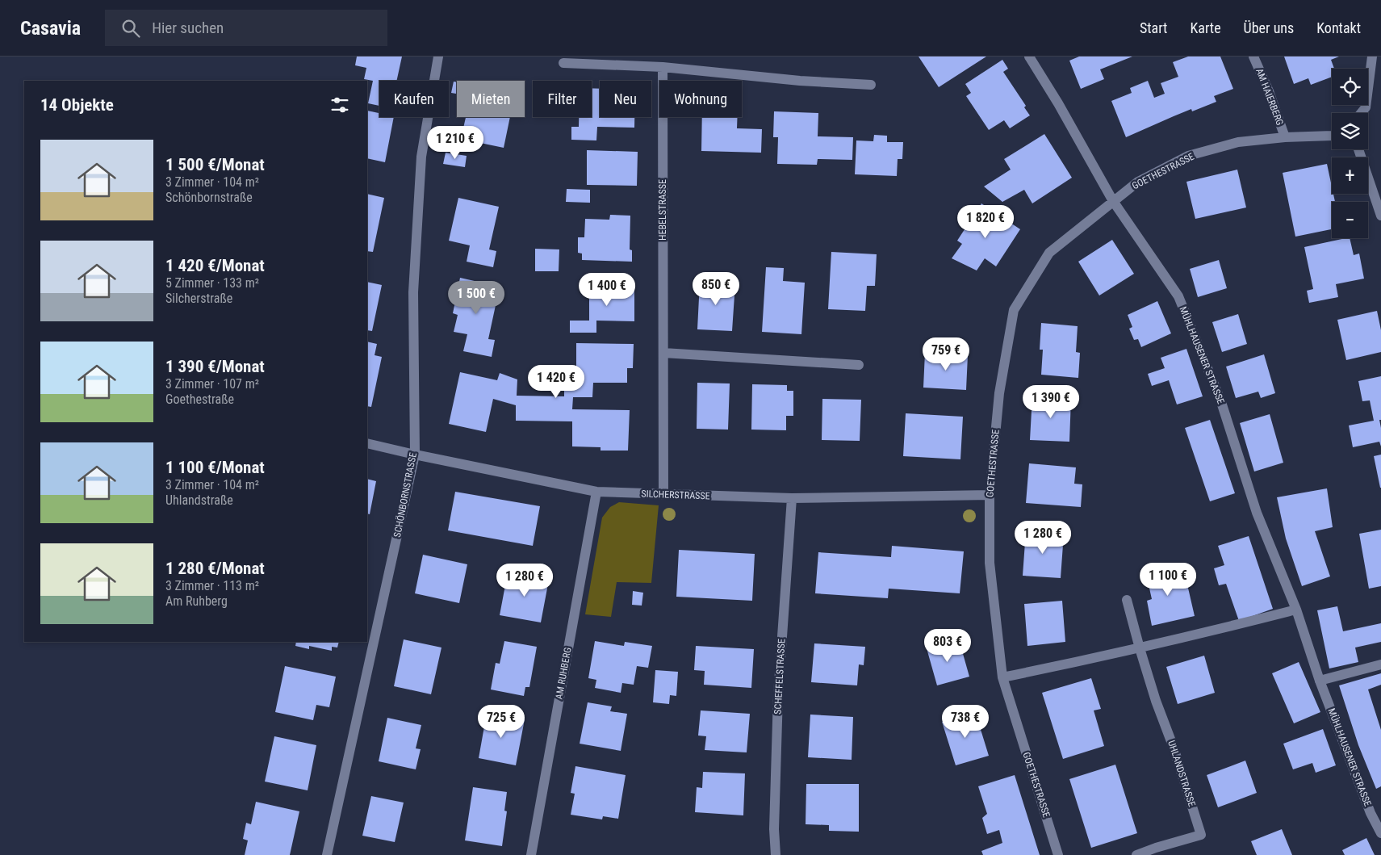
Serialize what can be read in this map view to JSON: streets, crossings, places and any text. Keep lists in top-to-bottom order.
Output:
{
  "streets": {
    "street": [
      "AM HAIERBERG",
      "GOETHESTRASSE",
      "HEBELSTRASSE",
      "MÜHLHAUSENER STRASSE",
      "SCHÖNBORNSTRASSE",
      "SILCHERSTRASSE",
      "AM RUHBERG",
      "SCHEFFELSTRASSE",
      "UHLANDSTRASSE"
    ]
  },
  "crossings": [
    ["AM HAIERBERG", "GOETHESTRASSE"],
    ["GOETHESTRASSE", "MÜHLHAUSENER STRASSE"],
    ["GOETHESTRASSE", "SILCHERSTRASSE"],
    ["HEBELSTRASSE", "SILCHERSTRASSE"],
    ["SCHÖNBORNSTRASSE", "SILCHERSTRASSE"],
    ["SILCHERSTRASSE", "AM RUHBERG"],
    ["SILCHERSTRASSE", "SCHEFFELSTRASSE"]
  ],
  "page": {
    "header": "Casavia",
    "search": "Hier suchen",
    "nav": [
      "Start",
      "Karte",
      "Über uns",
      "Kontakt"
    ],
    "map_buttons": ["+", "−"],
    "chip": [
      "Kaufen",
      "Mieten",
      "Filter",
      "Neu",
      "Wohnung"
    ],
    "heading": "14 Objekte",
    "price": [
      "1 210 €",
      "1 820 €",
      "850 €",
      "1 400 €",
      "1 500 €",
      "759 €",
      "1 420 €",
      "1 390 €",
      "1 280 €",
      "1 100 €",
      "1 280 €",
      "803 €",
      "725 €",
      "738 €"
    ],
    "list": [
      {
        "name": "1 500 €/Monat",
        "note": "3 Zimmer · 104 m² · Schönbornstraße"
      },
      {
        "name": "1 420 €/Monat",
        "note": "5 Zimmer · 133 m² · Silcherstraße"
      },
      {
        "name": "1 390 €/Monat",
        "note": "3 Zimmer · 107 m² · Goethestraße"
      },
      {
        "name": "1 100 €/Monat",
        "note": "3 Zimmer · 104 m² · Uhlandstraße"
      },
      {
        "name": "1 280 €/Monat",
        "note": "3 Zimmer · 113 m² · Am Ruhberg"
      }
    ]
  }
}
